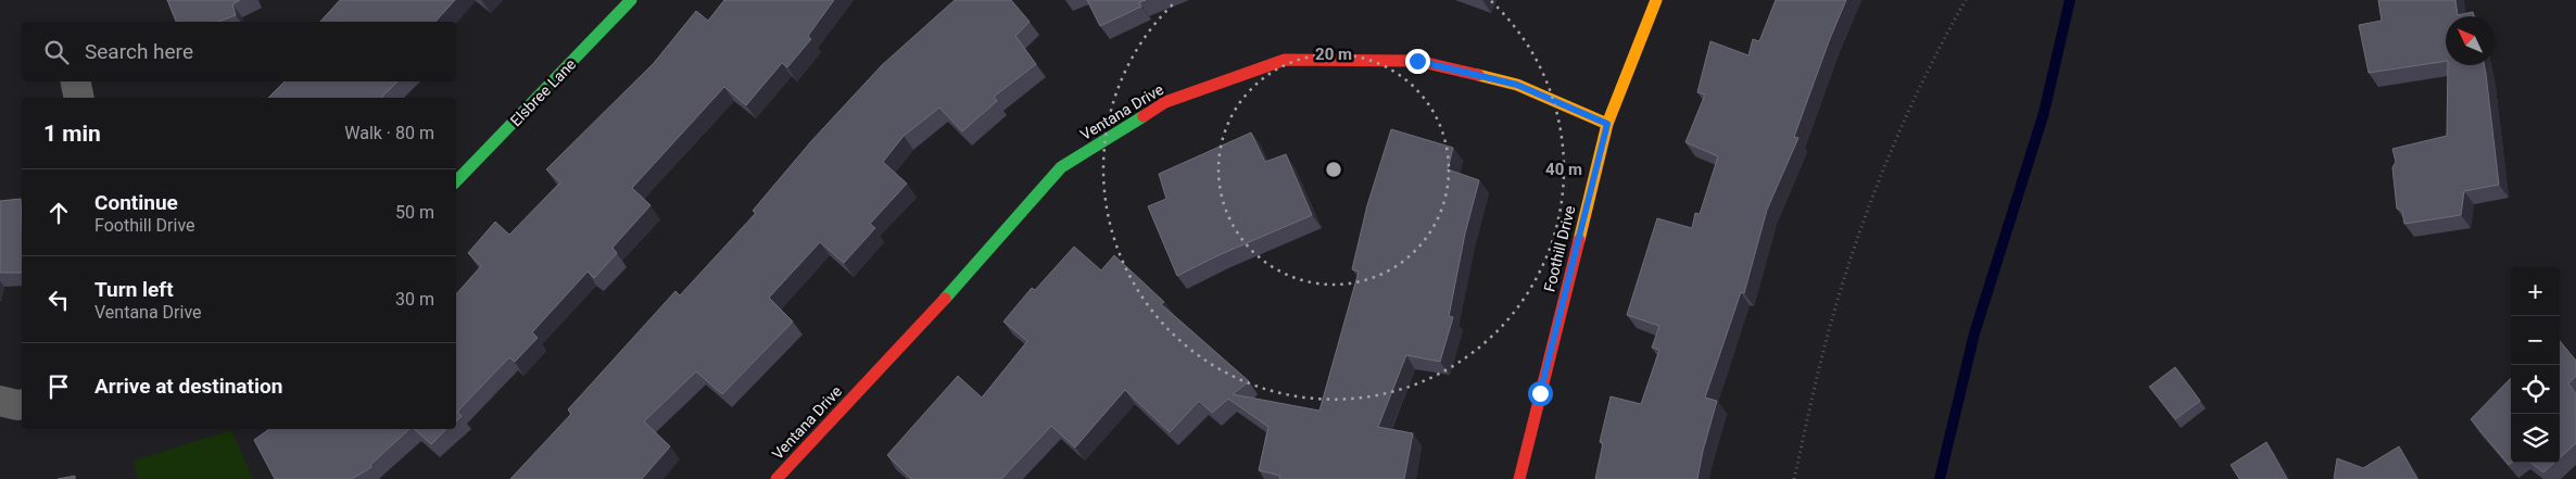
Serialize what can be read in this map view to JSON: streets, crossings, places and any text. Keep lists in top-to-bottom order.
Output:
{
  "streets": {
    "street": ["Elsbree Lane", "Ventana Drive", "Foothill Drive"]
  },
  "crossings": [
    ["Ventana Drive", "Foothill Drive"]
  ],
  "north": "top left",
  "page": {
    "search": "Search here",
    "heading": ["1 min", "Walk · 80 m"],
    "list": [
      ["Continue", "Foothill Drive", "50 m"],
      ["Turn left", "Ventana Drive", "30 m"],
      "Arrive at destination"
    ],
    "map_buttons": ["+", "−"]
  },
  "rings": ["20 m", "40 m"]
}
